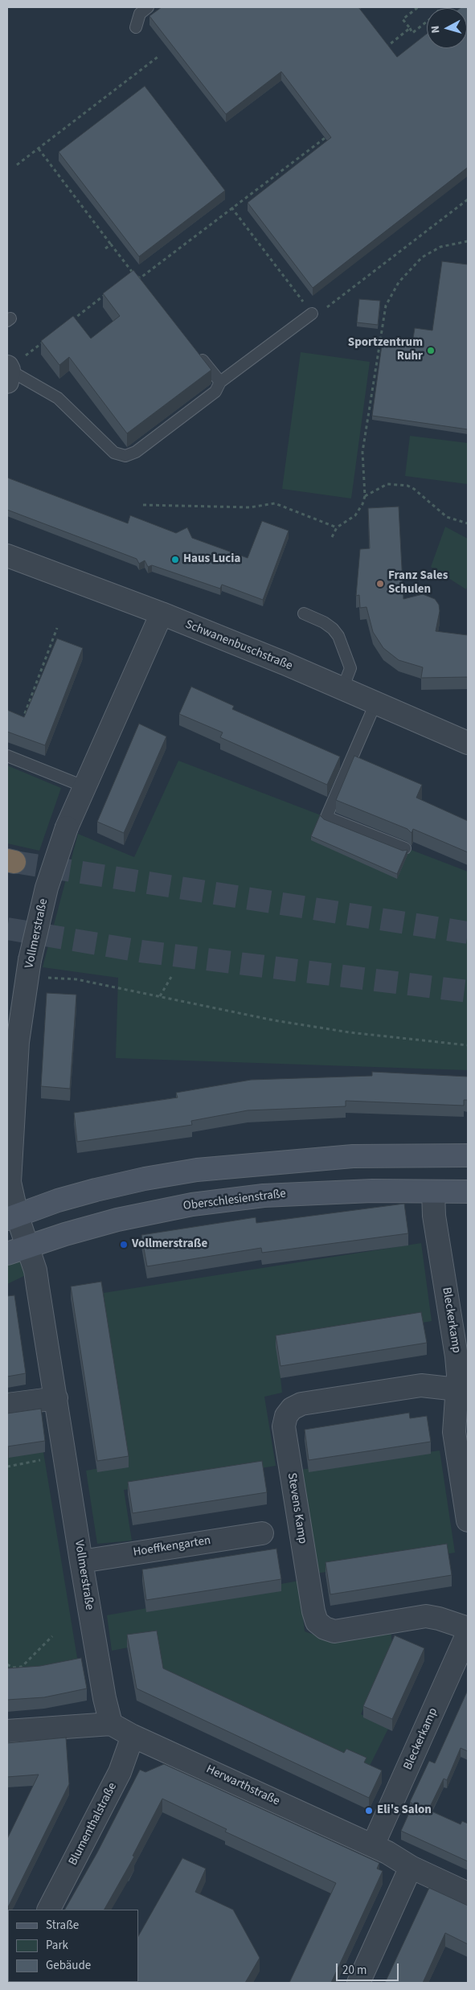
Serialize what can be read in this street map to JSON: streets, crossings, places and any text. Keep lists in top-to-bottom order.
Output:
{
  "streets": {
    "main road": ["Oberschlesienstraße"],
    "street": [
      "Schwanenbuschstraße",
      "Vollmerstraße",
      "Bleckerkamp",
      "Stevens Kamp",
      "Hoeffkengarten",
      "Herwarthstraße",
      "Blumenthalstraße"
    ]
  },
  "crossings": [
    ["Schwanenbuschstraße", "Vollmerstraße"],
    ["Vollmerstraße", "Oberschlesienstraße"],
    ["Vollmerstraße", "Hoeffkengarten"],
    ["Vollmerstraße", "Herwarthstraße"],
    ["Oberschlesienstraße", "Bleckerkamp"],
    ["Bleckerkamp", "Stevens Kamp"],
    ["Bleckerkamp", "Herwarthstraße"],
    ["Herwarthstraße", "Blumenthalstraße"]
  ],
  "places": [
    "Sportzentrum Ruhr",
    "Haus Lucia",
    "Franz Sales Schulen",
    "Vollmerstraße",
    "Eli's Salon"
  ],
  "legend": ["Straße", "Park", "Gebäude"],
  "scale_bar": "20 m",
  "north": "left"
}
